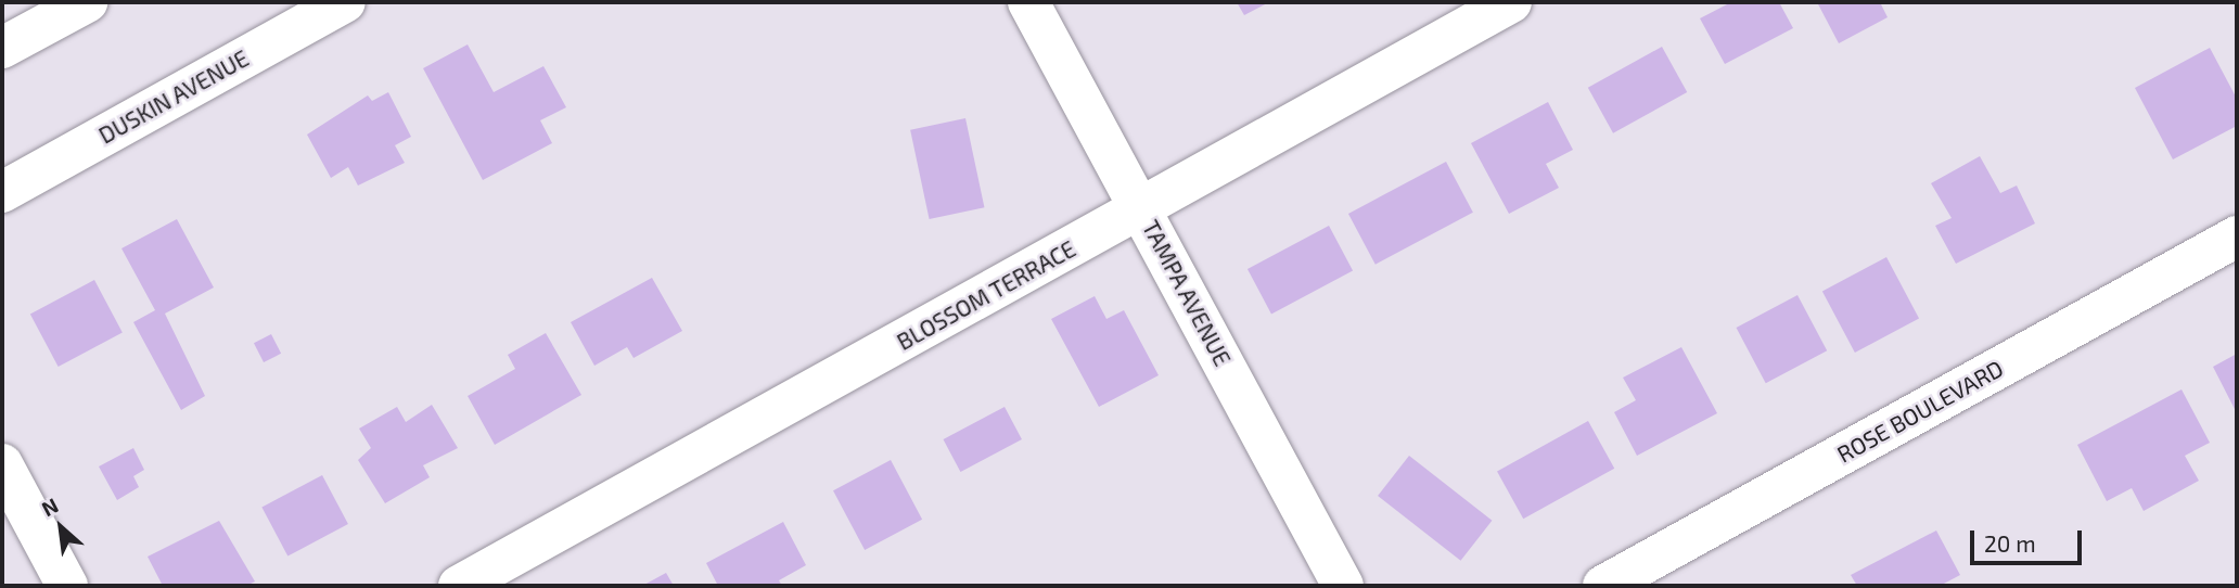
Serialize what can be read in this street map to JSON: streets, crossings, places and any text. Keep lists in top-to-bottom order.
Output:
{
  "streets": {
    "street": [
      "DUSKIN AVENUE",
      "TAMPA AVENUE",
      "BLOSSOM TERRACE",
      "ROSE BOULEVARD"
    ]
  },
  "crossings": [
    ["TAMPA AVENUE", "BLOSSOM TERRACE"]
  ],
  "scale_bar": "20 m",
  "north": "top left"
}
